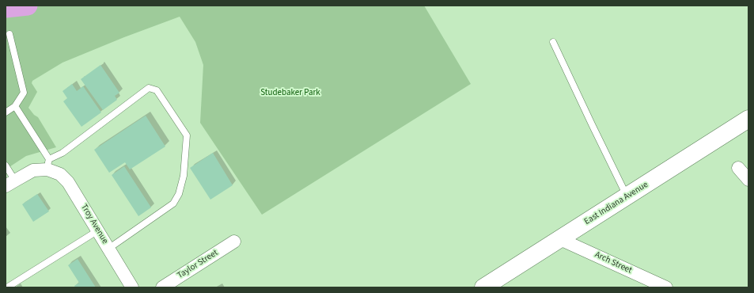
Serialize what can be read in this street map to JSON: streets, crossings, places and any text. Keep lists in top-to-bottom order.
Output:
{
  "streets": {
    "street": [
      "East Indiana Avenue",
      "Troy Avenue",
      "Arch Street",
      "Taylor Street"
    ]
  },
  "crossings": [
    ["East Indiana Avenue", "Arch Street"]
  ],
  "parks": ["Studebaker Park"]
}
